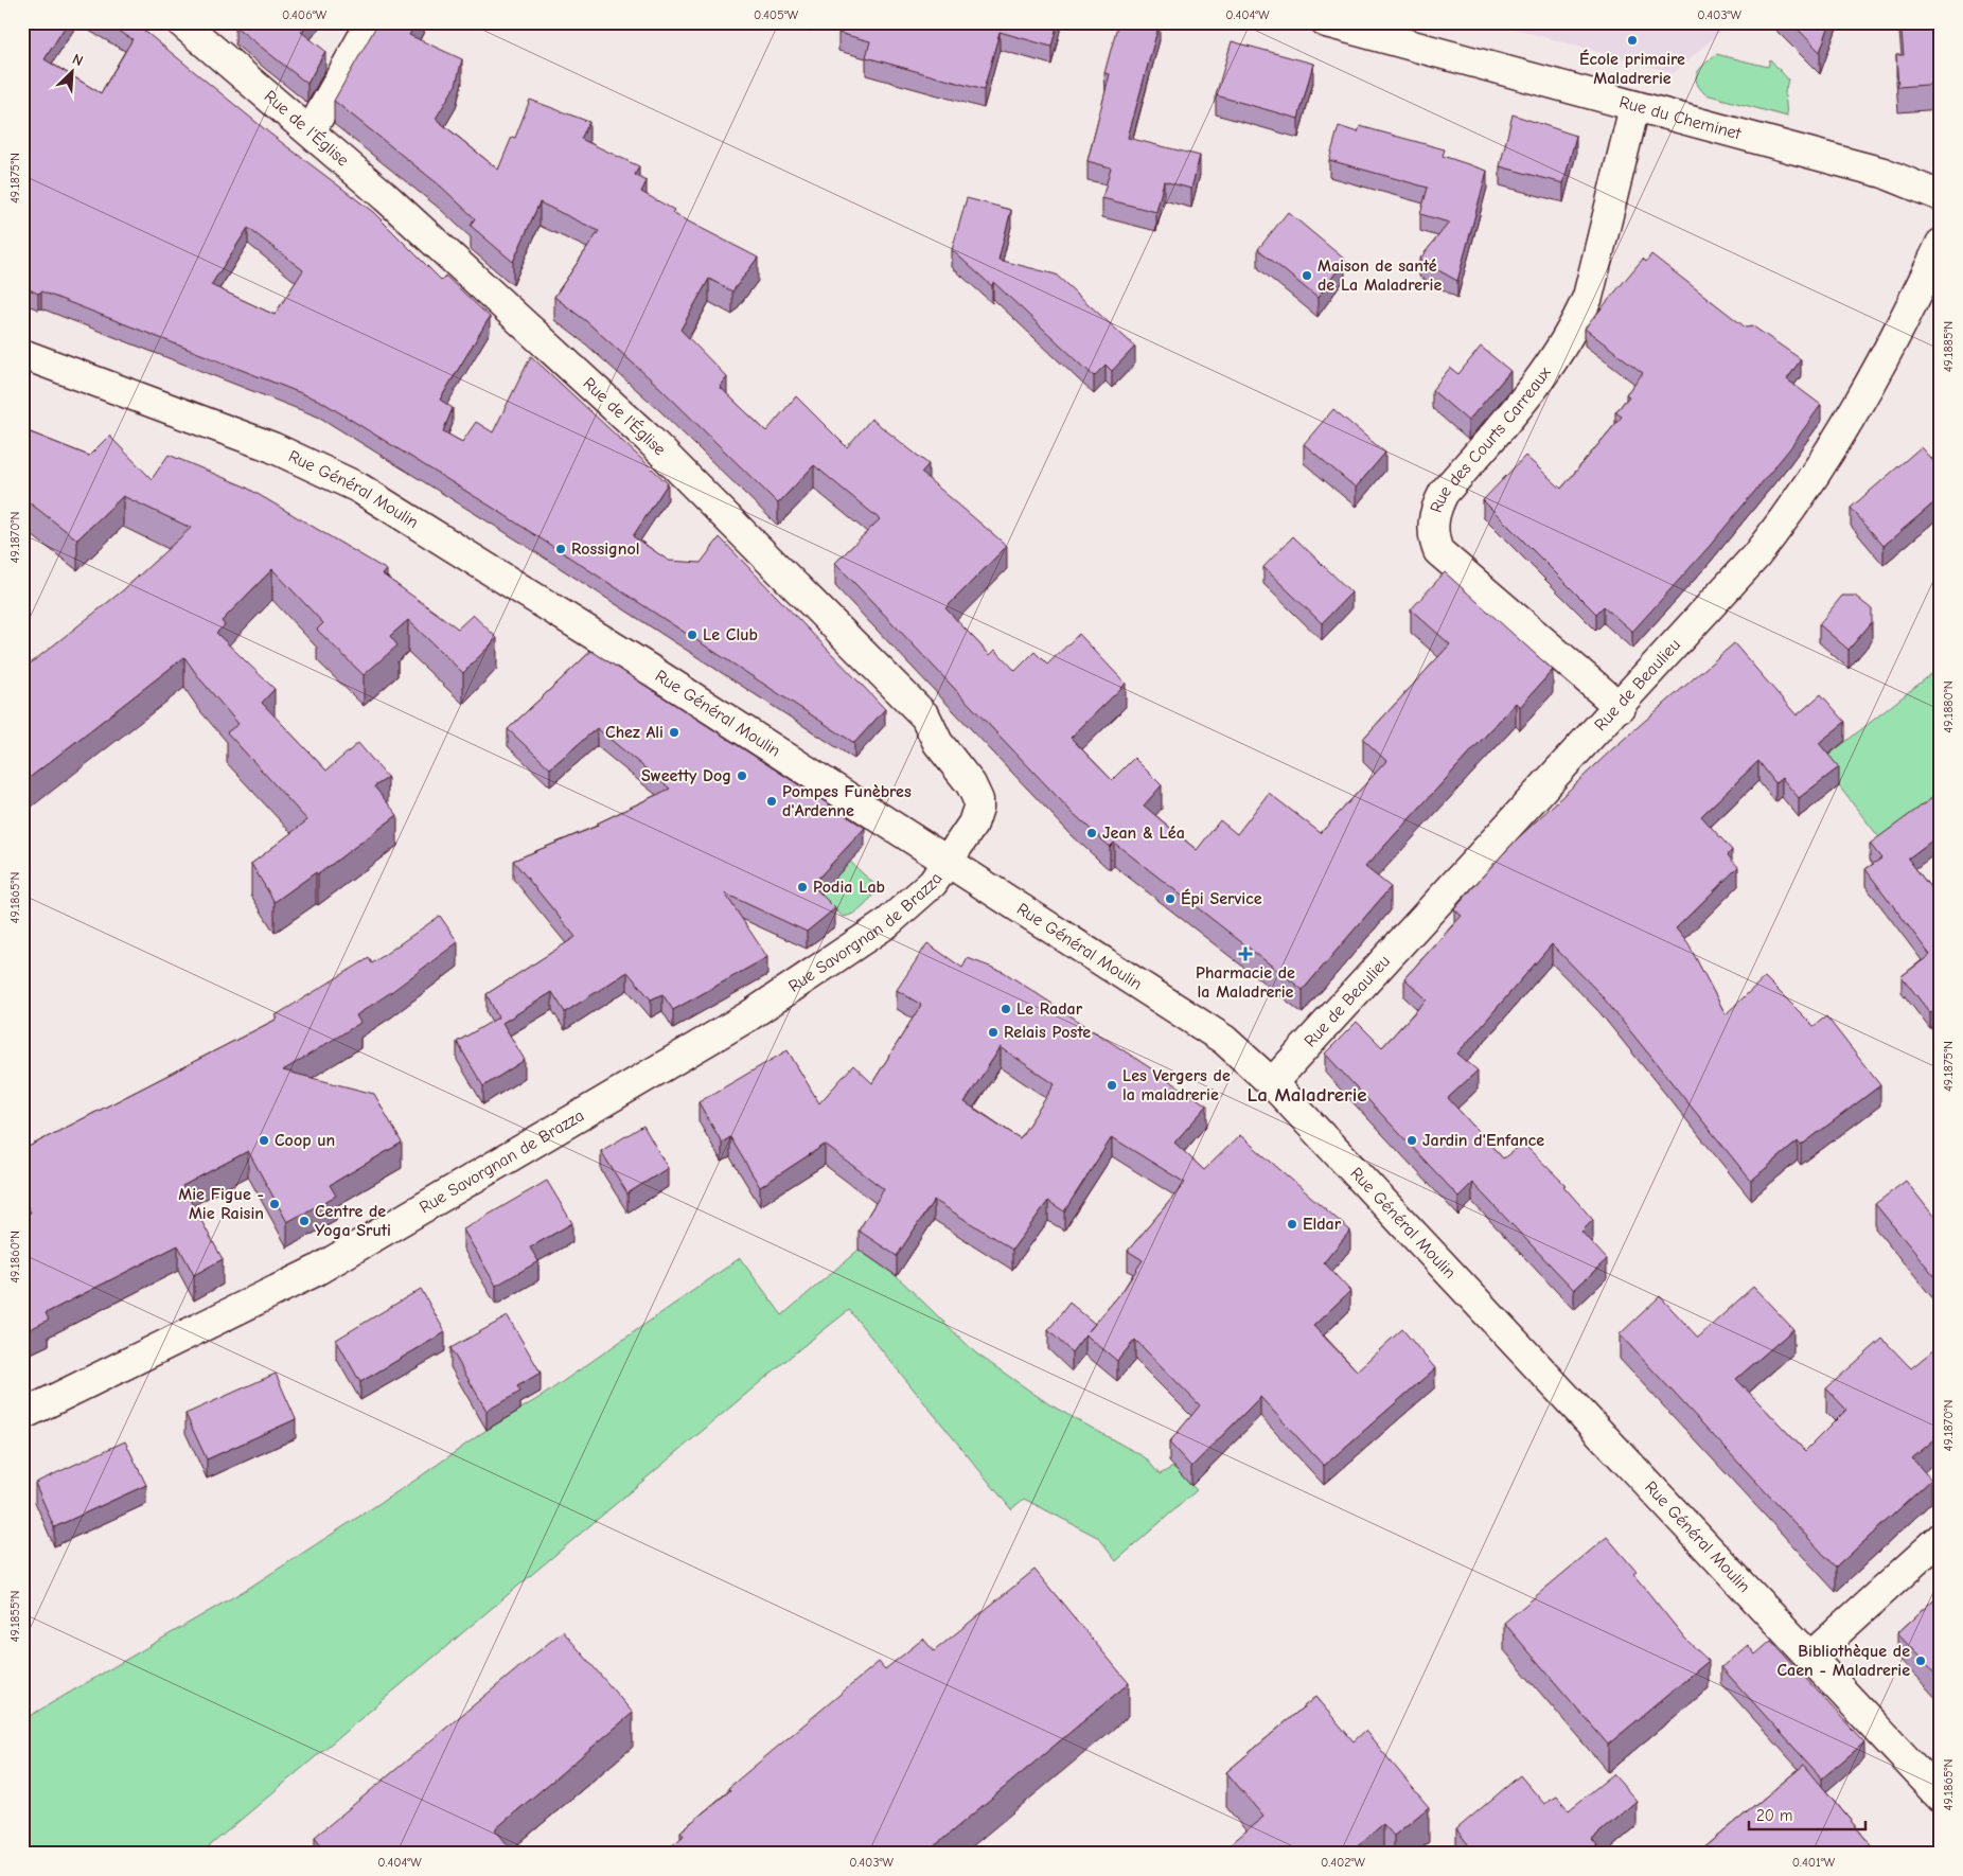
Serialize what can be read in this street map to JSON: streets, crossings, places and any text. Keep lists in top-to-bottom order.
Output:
{
  "streets": {
    "street": [
      "Rue du Cheminet",
      "Rue de l'Église",
      "Rue des Courts Carreaux",
      "Rue Général Moulin",
      "Rue de Beaulieu",
      "Rue Savorgnan de Brazza"
    ]
  },
  "crossings": [
    ["Rue du Cheminet", "Rue des Courts Carreaux"],
    ["Rue de l'Église", "Rue Général Moulin"],
    ["Rue de l'Église", "Rue Savorgnan de Brazza"],
    ["Rue des Courts Carreaux", "Rue de Beaulieu"],
    ["Rue Général Moulin", "Rue de Beaulieu"],
    ["Rue Général Moulin", "Rue Savorgnan de Brazza"]
  ],
  "districts": ["La Maladrerie"],
  "places": {
    "other": [
      "École primaire Maladrerie",
      "Maison de santé de La Maladrerie",
      "Rossignol",
      "Le Club",
      "Chez Ali",
      "Sweetty Dog",
      "Pompes Funèbres d'Ardenne",
      "Jean & Léa",
      "Podia Lab",
      "Épi Service",
      "Le Radar",
      "Relais Poste",
      "Les Vergers de la maladrerie",
      "Coop un",
      "Jardin d'Enfance",
      "Mie Figue - Mie Raisin",
      "Centre de Yoga Sruti",
      "Eldar",
      "Bibliothèque de Caen - Maladrerie"
    ],
    "health": ["Pharmacie de la Maladrerie"]
  },
  "scale_bar": "20 m",
  "north": "top right",
  "coordinates": [
    "0.406°W",
    "0.405°W",
    "0.404°W",
    "0.403°W",
    "49.1875°N",
    "49.1885°N",
    "49.1870°N",
    "49.1880°N",
    "49.1865°N",
    "49.1860°N",
    "49.1855°N",
    "0.402°W",
    "0.401°W"
  ]
}
